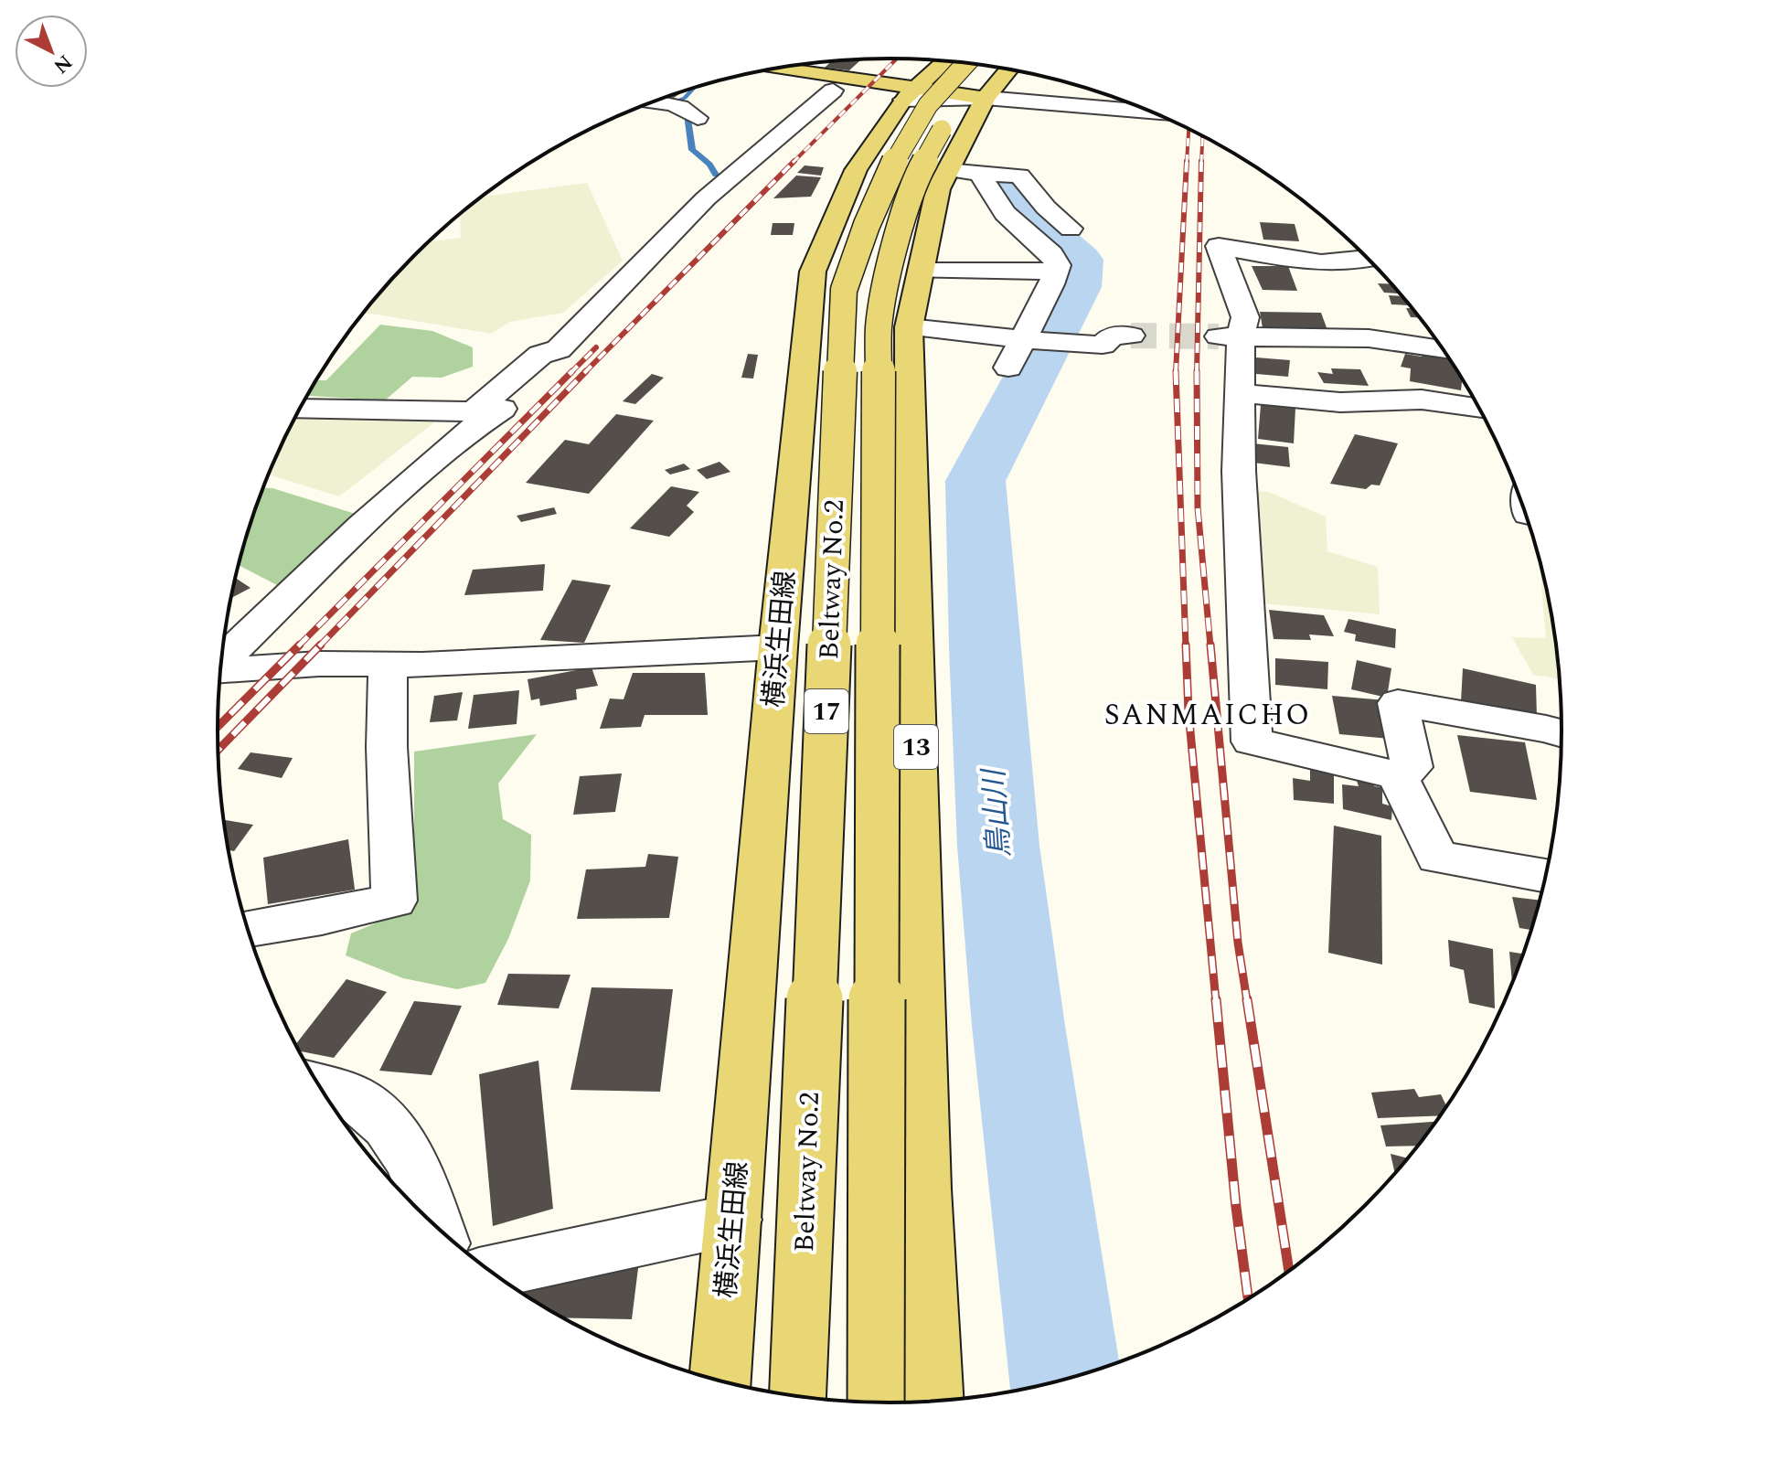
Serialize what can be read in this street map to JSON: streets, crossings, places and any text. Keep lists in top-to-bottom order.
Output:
{
  "streets": {
    "main road": [
      "Beltway No.2",
      "横浜生田線",
      "17",
      "13"
    ]
  },
  "districts": ["SANMAICHO"],
  "water": ["鳥山川"],
  "north": "bottom right"
}
